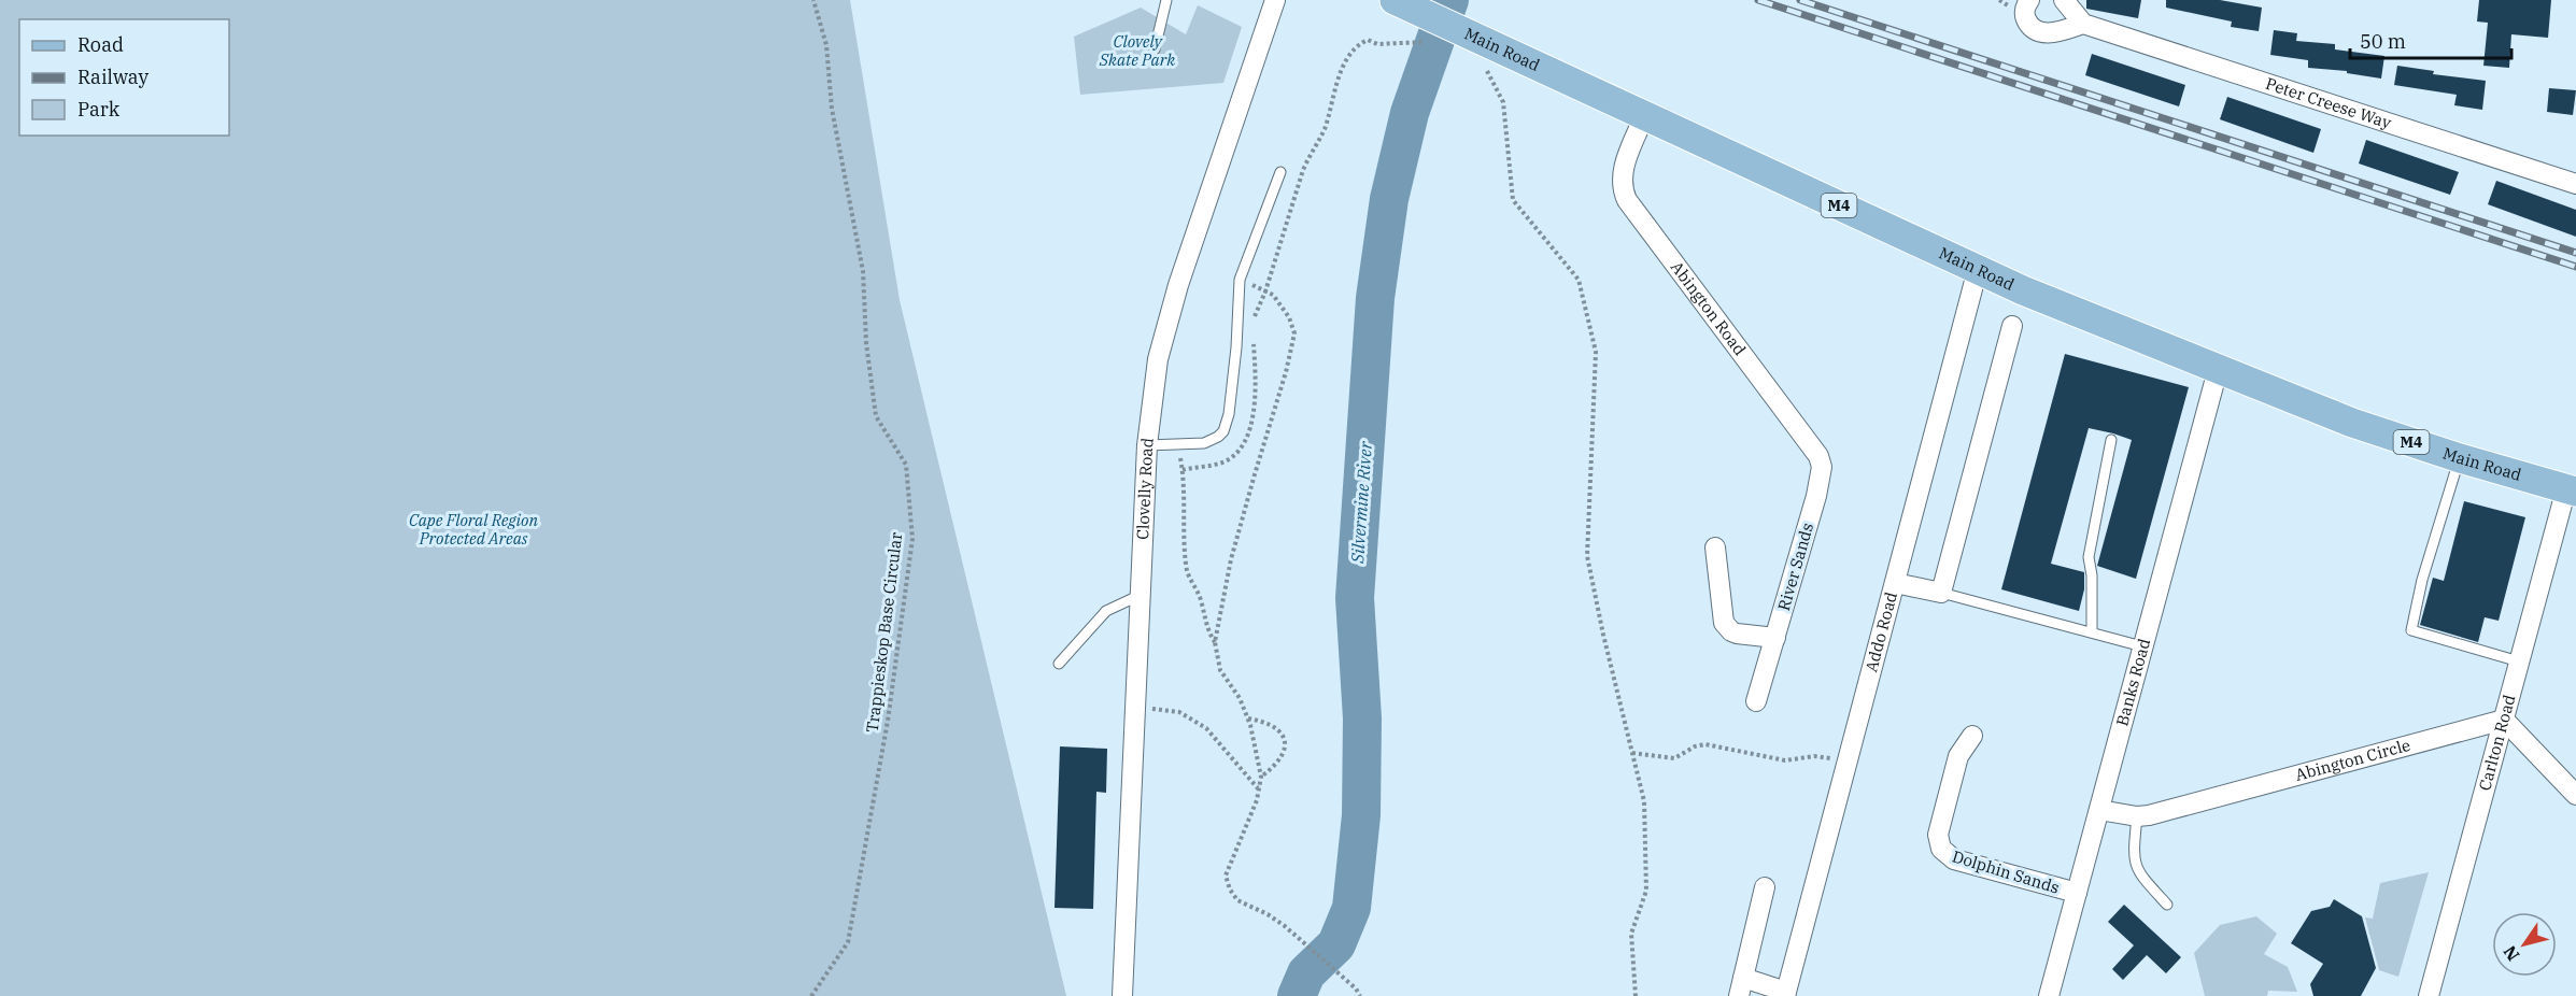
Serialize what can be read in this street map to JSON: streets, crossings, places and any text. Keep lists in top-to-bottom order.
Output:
{
  "streets": {
    "main road": ["Main Road", "M4"],
    "street": [
      "Peter Creese Way",
      "Abington Road",
      "Clovelly Road",
      "River Sands",
      "Addo Road",
      "Banks Road",
      "Carlton Road",
      "Abington Circle",
      "Dolphin Sands"
    ],
    "path": ["Trappieskop Base Circular"]
  },
  "crossings": [
    ["Main Road", "Abington Road"],
    ["Main Road", "Addo Road"],
    ["Main Road", "Banks Road"],
    ["Main Road", "Carlton Road"],
    ["Abington Road", "River Sands"],
    ["Banks Road", "Abington Circle"],
    ["Banks Road", "Dolphin Sands"],
    ["Carlton Road", "Abington Circle"]
  ],
  "water": ["Silvermine River"],
  "parks": ["Clovely Skate Park", "Cape Floral Region Protected Areas"],
  "legend": ["Road", "Railway", "Park"],
  "scale_bar": "50 m",
  "north": "bottom left"
}
